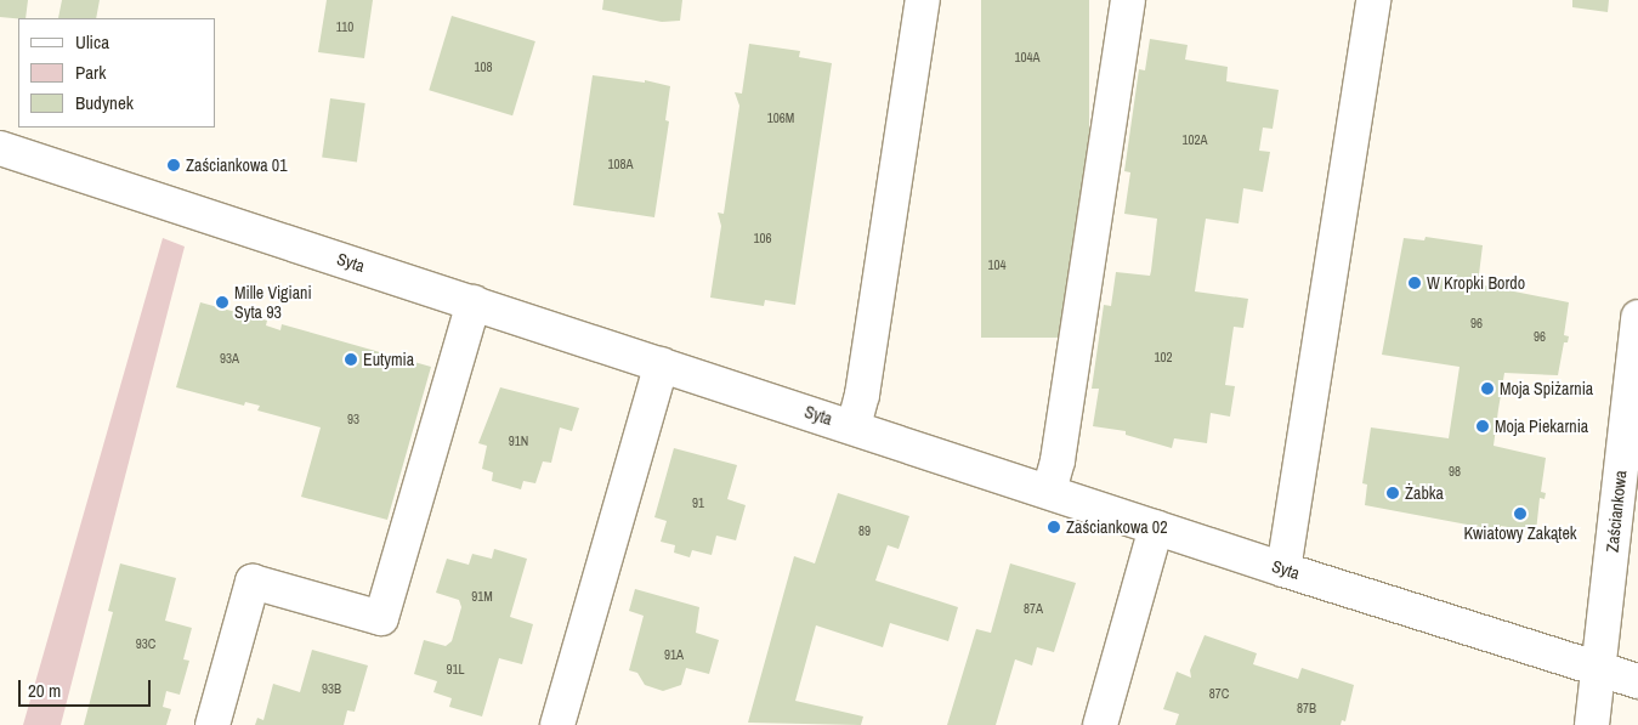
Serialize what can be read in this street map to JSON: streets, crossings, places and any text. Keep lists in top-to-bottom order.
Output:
{
  "streets": {
    "street": ["Syta", "Zaściankowa"]
  },
  "crossings": [
    ["Syta", "Zaściankowa"]
  ],
  "places": [
    "Zaściankowa 01",
    "W Kropki Bordo",
    "Mille Vigiani Syta 93",
    "Eutymia",
    "Moja Spiżarnia",
    "Moja Piekarnia",
    "Żabka",
    "Kwiatowy Zakątek",
    "Zaściankowa 02"
  ],
  "house_numbers": [
    "110",
    "104A",
    "108",
    "106M",
    "102A",
    "108A",
    "106",
    "104",
    "96",
    "96",
    "102",
    "93A",
    "93",
    "91N",
    "98",
    "91",
    "89",
    "91M",
    "87A",
    "93C",
    "91A",
    "91L",
    "93B",
    "87C",
    "87B"
  ],
  "legend": ["Ulica", "Park", "Budynek"],
  "scale_bar": "20 m"
}
